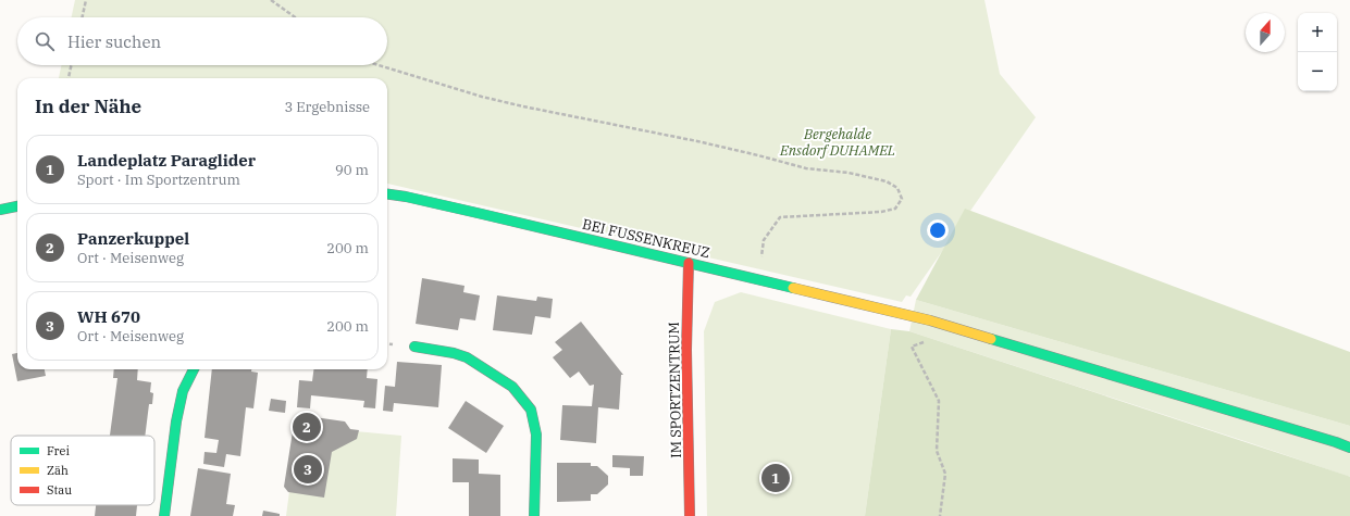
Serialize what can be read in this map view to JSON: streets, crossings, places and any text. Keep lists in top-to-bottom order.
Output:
{
  "streets": {
    "street": ["BEI FUSSENKREUZ", "IM SPORTZENTRUM"]
  },
  "crossings": [
    ["BEI FUSSENKREUZ", "IM SPORTZENTRUM"]
  ],
  "parks": ["Bergehalde Ensdorf DUHAMEL"],
  "legend": ["Frei", "Zäh", "Stau"],
  "north": "top",
  "page": {
    "map_buttons": ["+", "−"],
    "search": "Hier suchen",
    "heading": ["In der Nähe", "3 Ergebnisse"],
    "list": [
      {
        "mark": "1",
        "name": "Landeplatz Paraglider",
        "note": "Sport · Im Sportzentrum",
        "value": "90 m"
      },
      {
        "mark": "2",
        "name": "Panzerkuppel",
        "note": "Ort · Meisenweg",
        "value": "200 m"
      },
      {
        "mark": "3",
        "name": "WH 670",
        "note": "Ort · Meisenweg",
        "value": "200 m"
      }
    ],
    "pins": ["2", "3", "1"]
  }
}
